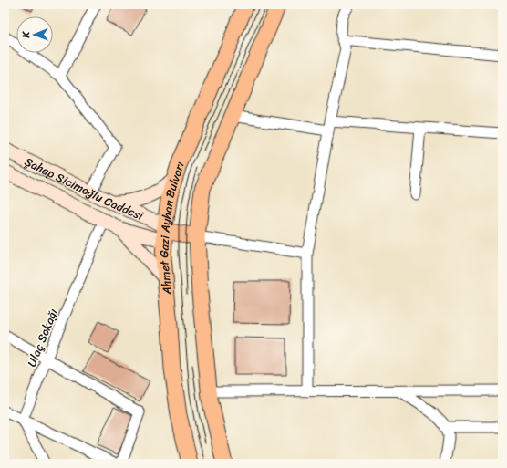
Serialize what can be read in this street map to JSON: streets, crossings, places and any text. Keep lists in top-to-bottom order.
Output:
{
  "streets": {
    "main road": ["Ahmet Gazi Ayhan Bulvarı"],
    "street": ["Şahap Sicimoğlu Caddesi", "Ulaç Sokağı"]
  },
  "crossings": [
    ["Şahap Sicimoğlu Caddesi", "Ahmet Gazi Ayhan Bulvarı"],
    ["Şahap Sicimoğlu Caddesi", "Ulaç Sokağı"]
  ],
  "north": "left"
}
